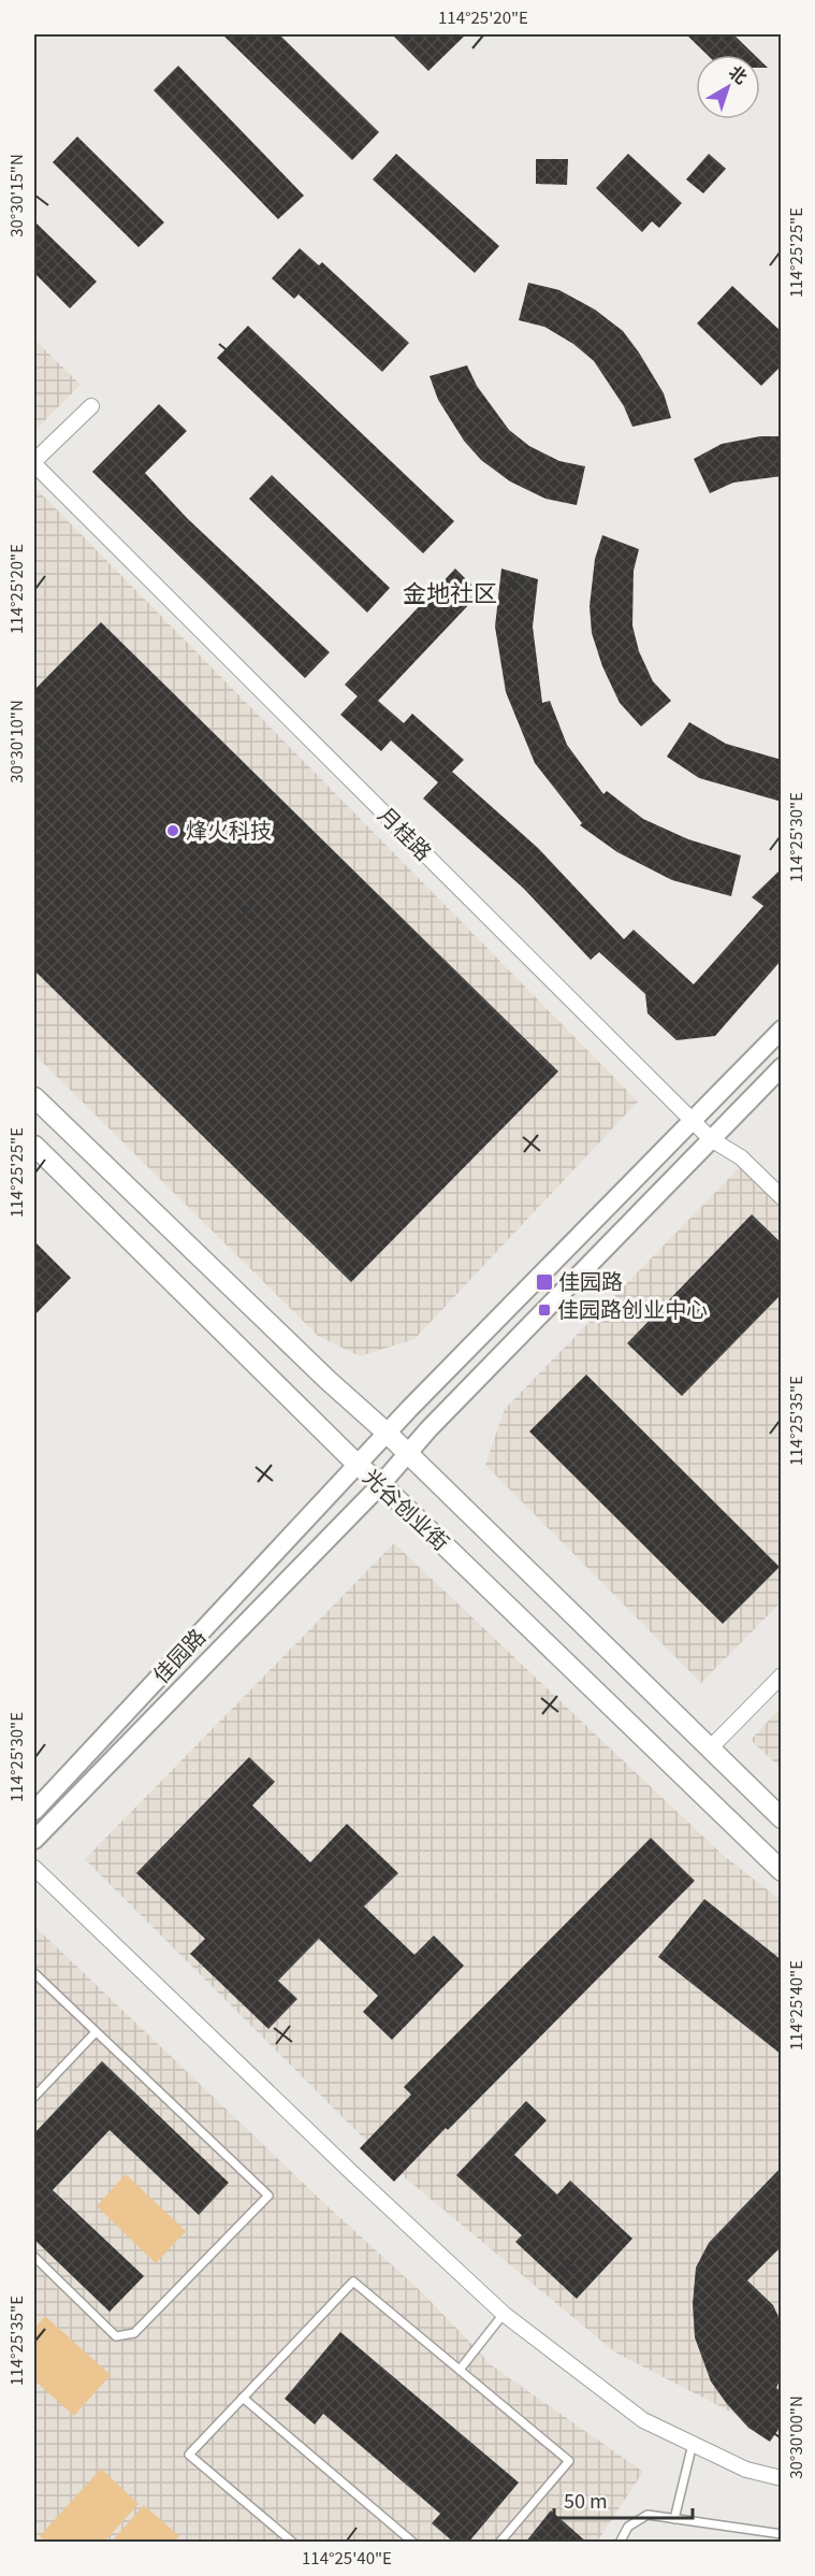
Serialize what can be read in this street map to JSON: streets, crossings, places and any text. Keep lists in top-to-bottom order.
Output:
{
  "streets": {
    "main road": ["光谷创业街"],
    "street": ["月桂路", "佳园路"]
  },
  "crossings": [
    ["月桂路", "佳园路"],
    ["光谷创业街", "佳园路"]
  ],
  "districts": ["金地社区"],
  "places": {
    "other": ["烽火科技"],
    "transit": ["佳园路", "佳园路创业中心"]
  },
  "scale_bar": "50 m",
  "north": "top right",
  "coordinates": [
    "114°25'20\"E",
    "30°30'15\"N",
    "114°25'25\"E",
    "30°30'10\"N",
    "114°25'30\"E",
    "114°25'35\"E",
    "114°25'40\"E",
    "30°30'00\"N"
  ]
}
